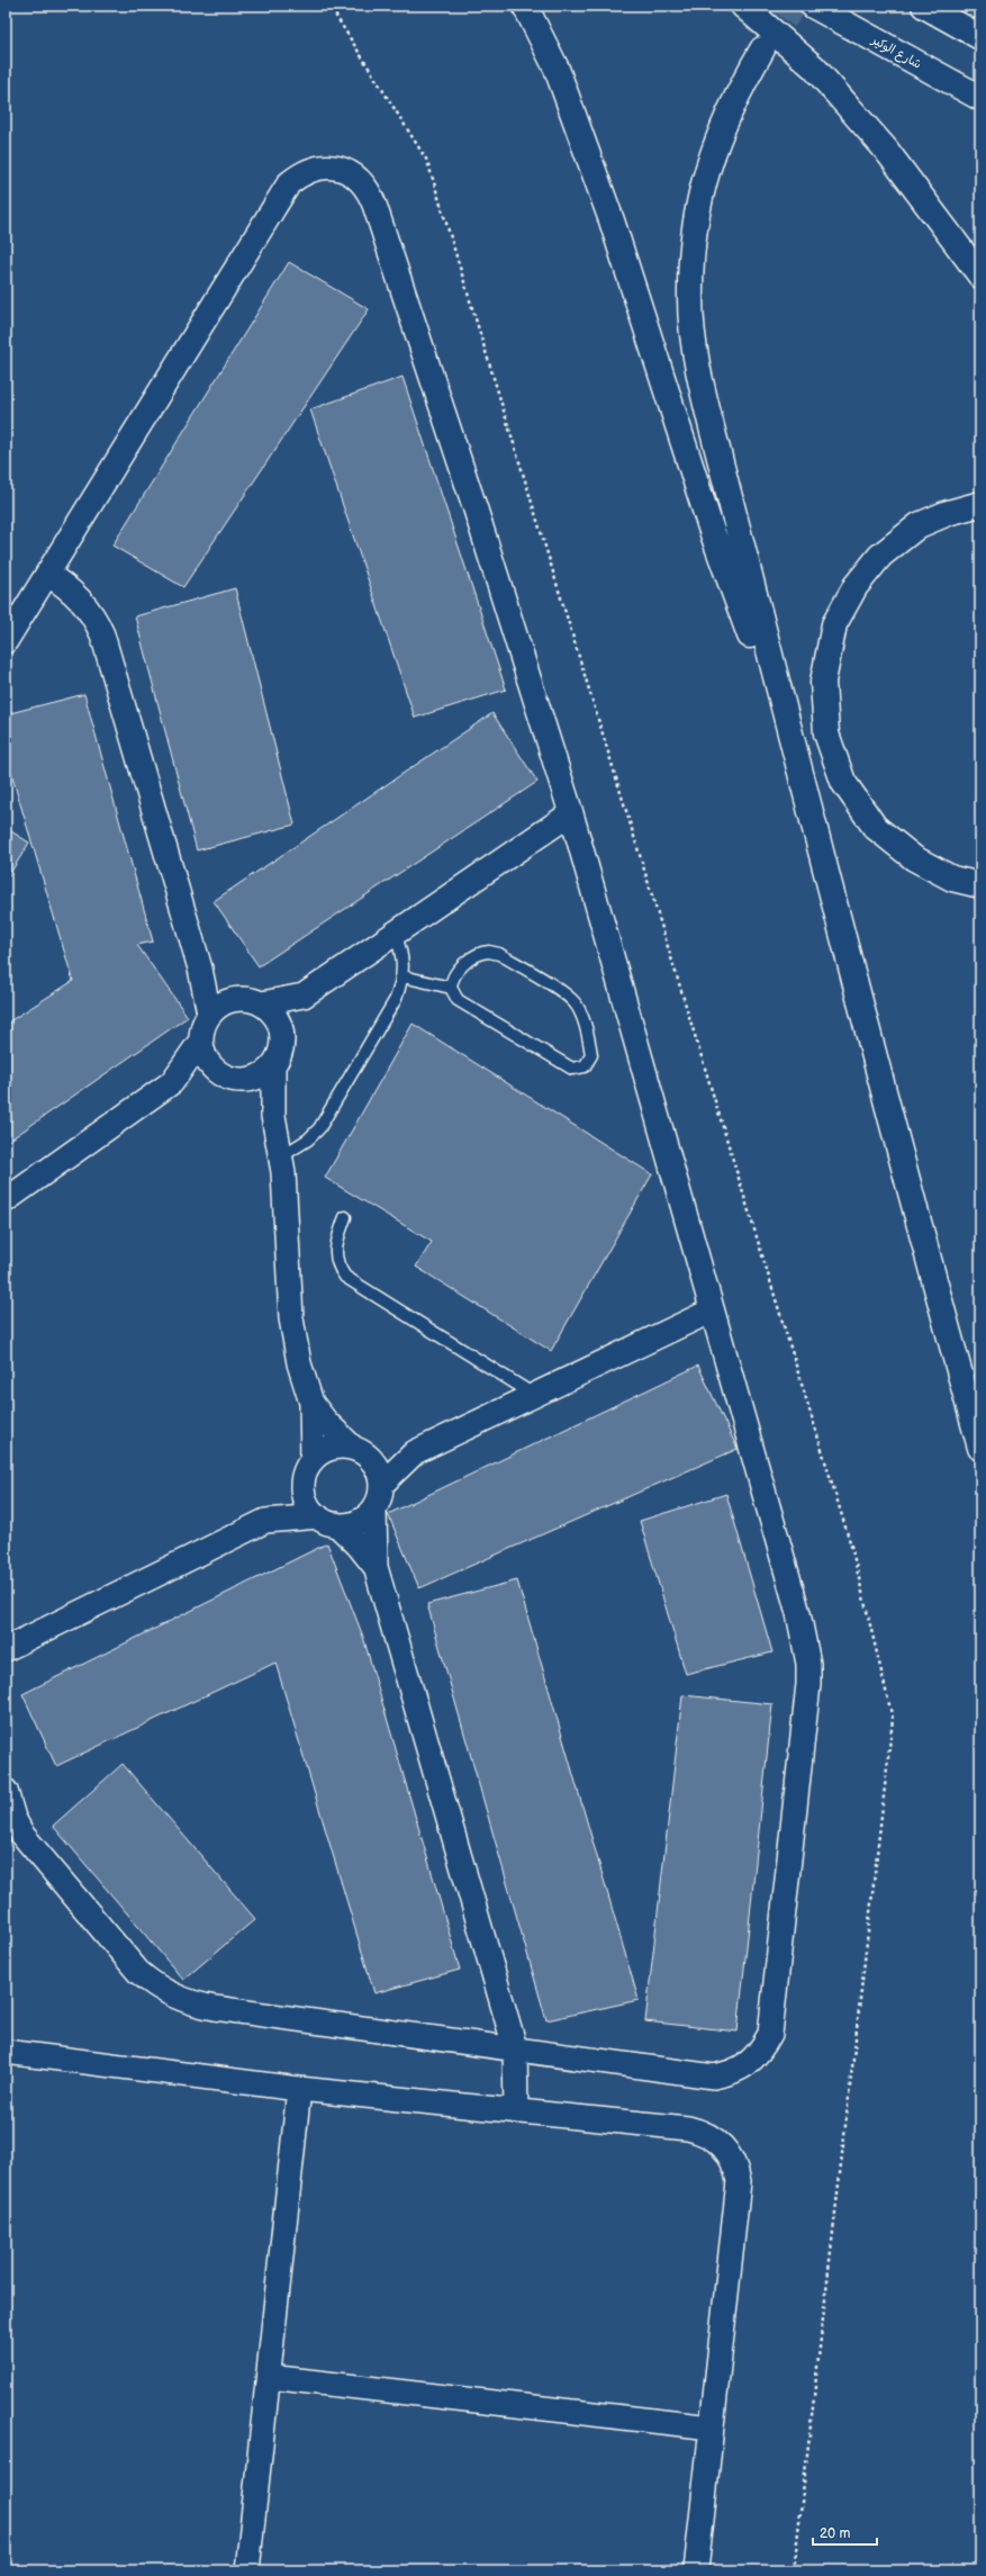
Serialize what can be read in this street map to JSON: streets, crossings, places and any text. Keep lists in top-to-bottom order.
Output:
{
  "streets": {
    "main road": ["شارع الوكير"]
  },
  "scale_bar": "20 m"
}
